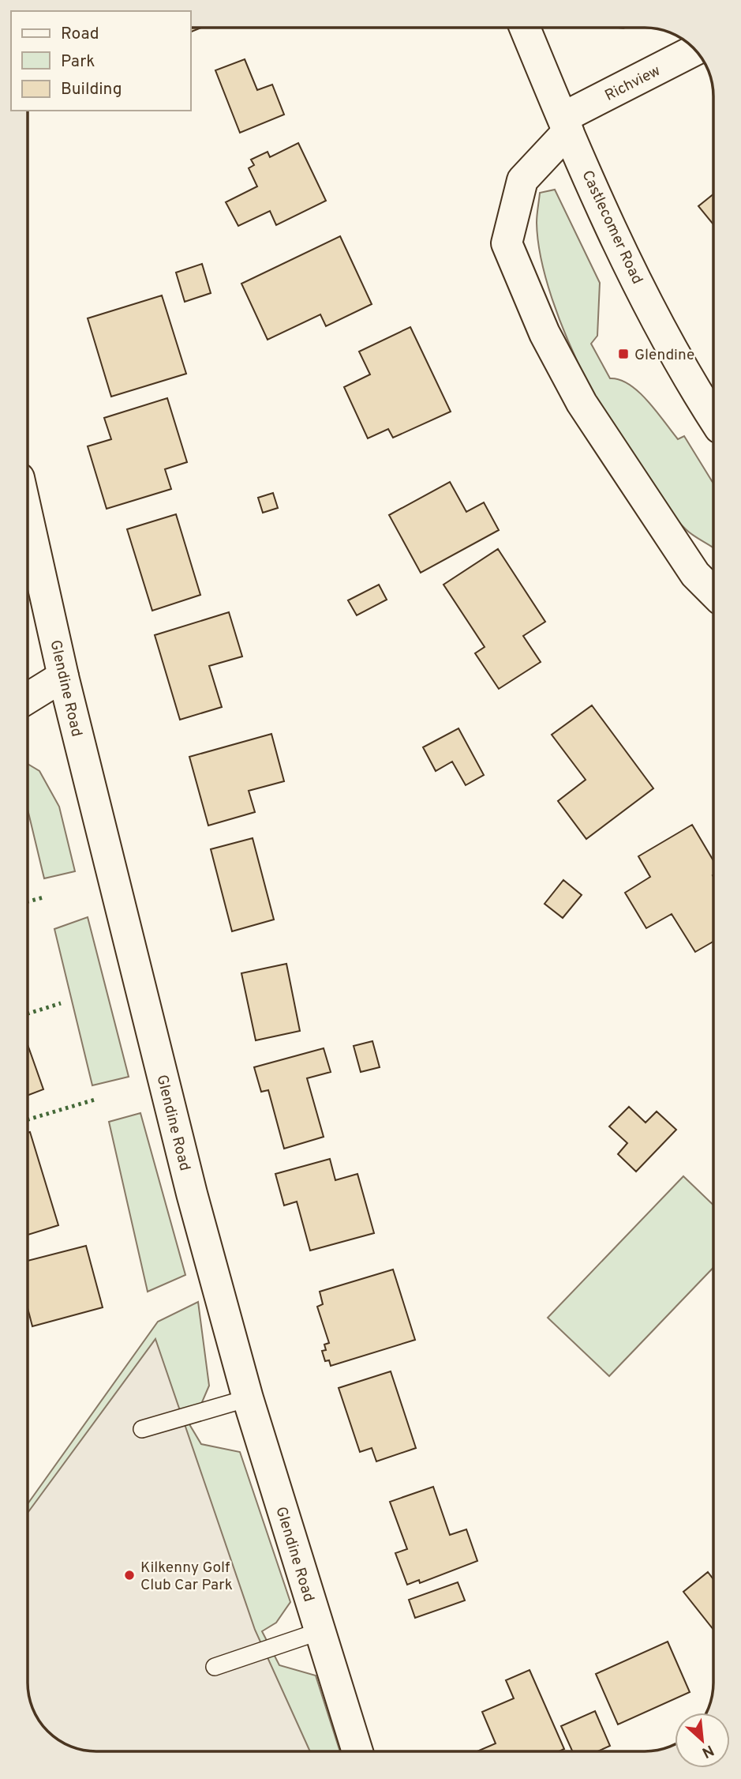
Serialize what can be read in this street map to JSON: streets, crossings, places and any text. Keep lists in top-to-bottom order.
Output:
{
  "streets": {
    "street": ["Richview", "Castlecomer Road", "Glendine Road"]
  },
  "crossings": [
    ["Richview", "Castlecomer Road"]
  ],
  "places": {
    "transit": ["Glendine"],
    "other": ["Kilkenny Golf Club Car Park"]
  },
  "legend": ["Road", "Park", "Building"],
  "north": "bottom right"
}
